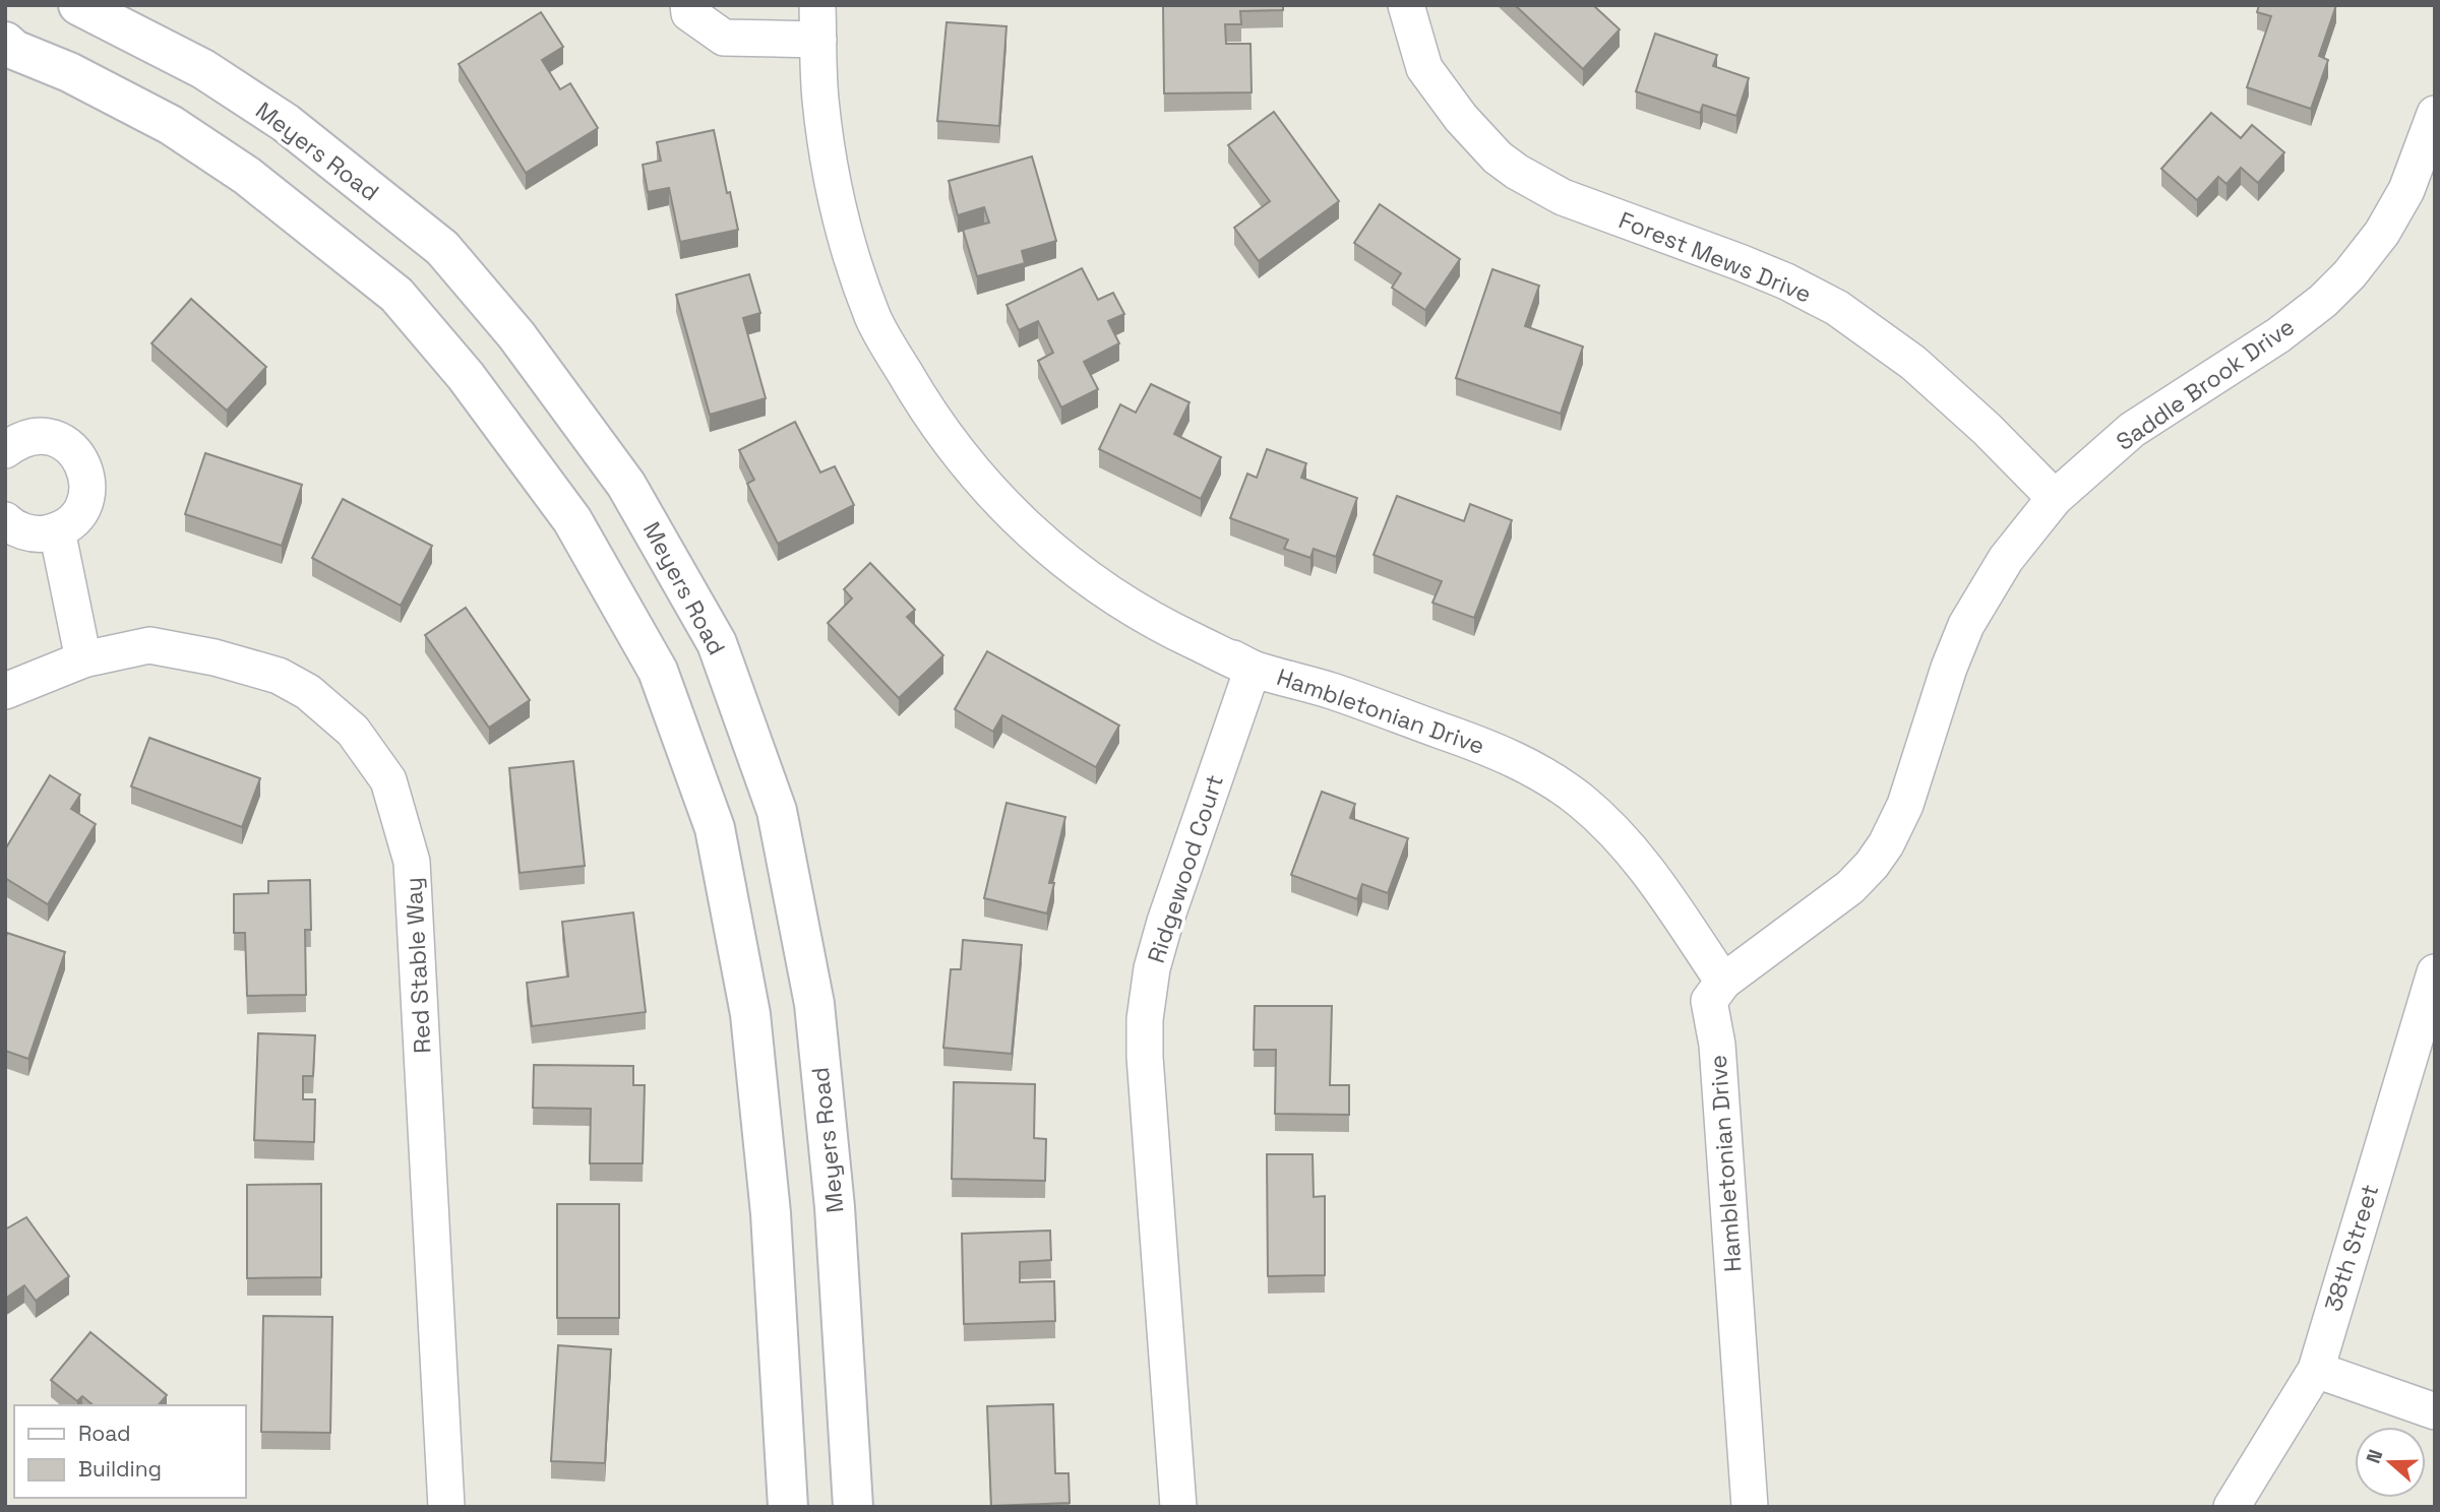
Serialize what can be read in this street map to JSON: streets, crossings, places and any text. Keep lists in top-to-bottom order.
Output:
{
  "streets": {
    "street": [
      "Meyers Road",
      "Forest Mews Drive",
      "Saddle Brook Drive",
      "Hambletonian Drive",
      "Ridgewood Court",
      "Red Stable Way",
      "38th Street"
    ]
  },
  "crossings": [
    ["Forest Mews Drive", "Saddle Brook Drive"],
    ["Saddle Brook Drive", "Hambletonian Drive"],
    ["Hambletonian Drive", "Ridgewood Court"]
  ],
  "legend": ["Road", "Building"],
  "north": "left"
}
